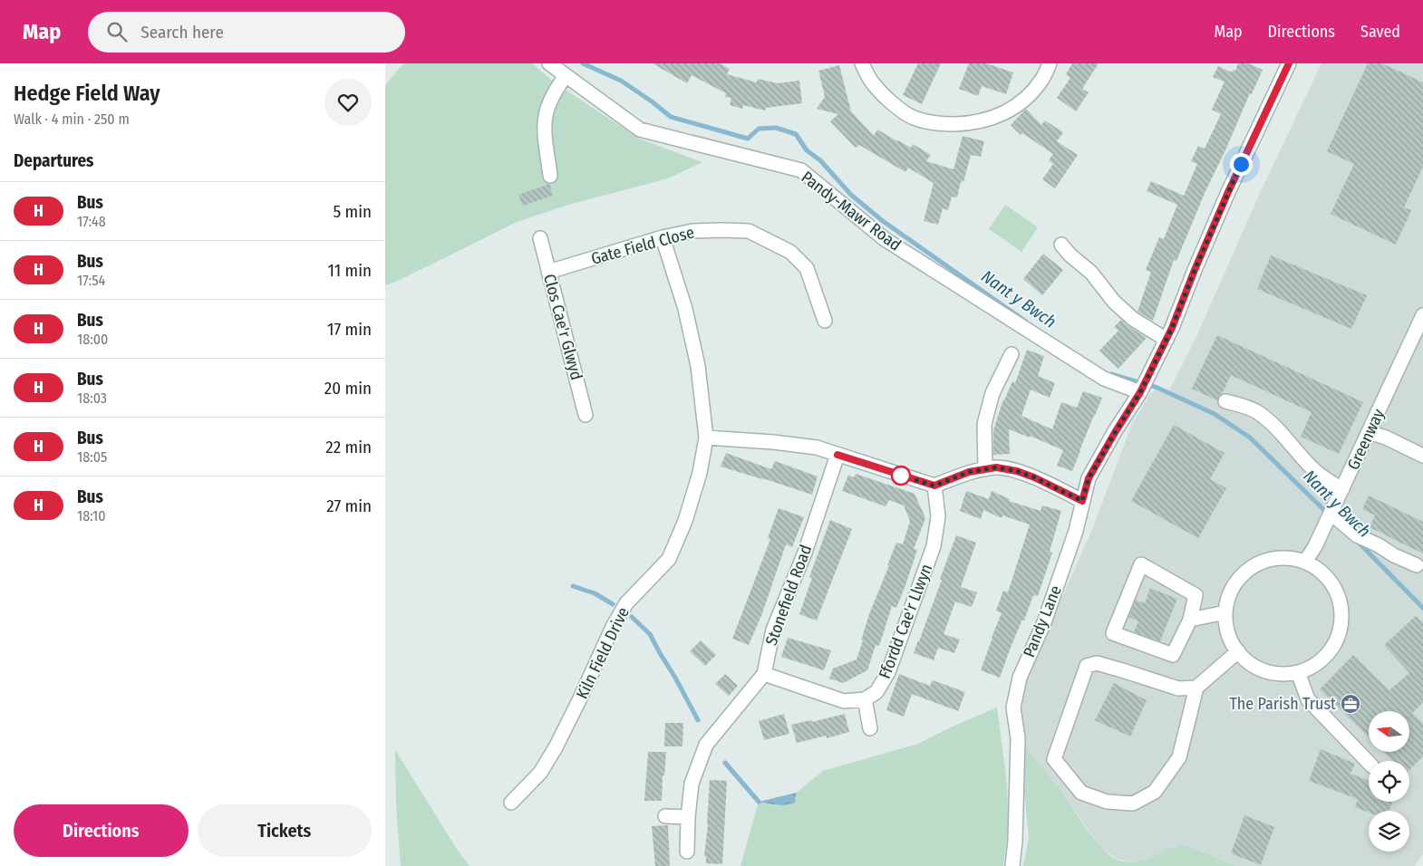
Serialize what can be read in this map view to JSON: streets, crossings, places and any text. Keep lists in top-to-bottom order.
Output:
{
  "streets": {
    "street": [
      "Pandy-Mawr Road",
      "Gate Field Close",
      "Clos Cae'r Glwyd",
      "Greenway",
      "Stonefield Road",
      "Ffordd Cae'r Llwyn",
      "Pandy Lane",
      "Kiln Field Drive"
    ]
  },
  "crossings": [
    ["Pandy-Mawr Road", "Pandy Lane"],
    ["Gate Field Close", "Clos Cae'r Glwyd"],
    ["Gate Field Close", "Kiln Field Drive"]
  ],
  "water": ["Nant y Bwch"],
  "places": {
    "office": ["The Parish Trust"]
  },
  "lines": ["bus line H"],
  "north": "left",
  "page": {
    "header": "Map",
    "search": "Search here",
    "nav": ["Map", "Directions", "Saved"],
    "heading": [
      ["Hedge Field Way", "Walk · 4 min · 250 m"],
      "Departures"
    ],
    "list": [
      {
        "mark": "H",
        "name": "Bus",
        "note": "17:48",
        "value": "5 min"
      },
      {
        "mark": "H",
        "name": "Bus",
        "note": "17:54",
        "value": "11 min"
      },
      {
        "mark": "H",
        "name": "Bus",
        "note": "18:00",
        "value": "17 min"
      },
      {
        "mark": "H",
        "name": "Bus",
        "note": "18:03",
        "value": "20 min"
      },
      {
        "mark": "H",
        "name": "Bus",
        "note": "18:05",
        "value": "22 min"
      },
      {
        "mark": "H",
        "name": "Bus",
        "note": "18:10",
        "value": "27 min"
      }
    ],
    "buttons": ["Directions", "Tickets"]
  }
}
